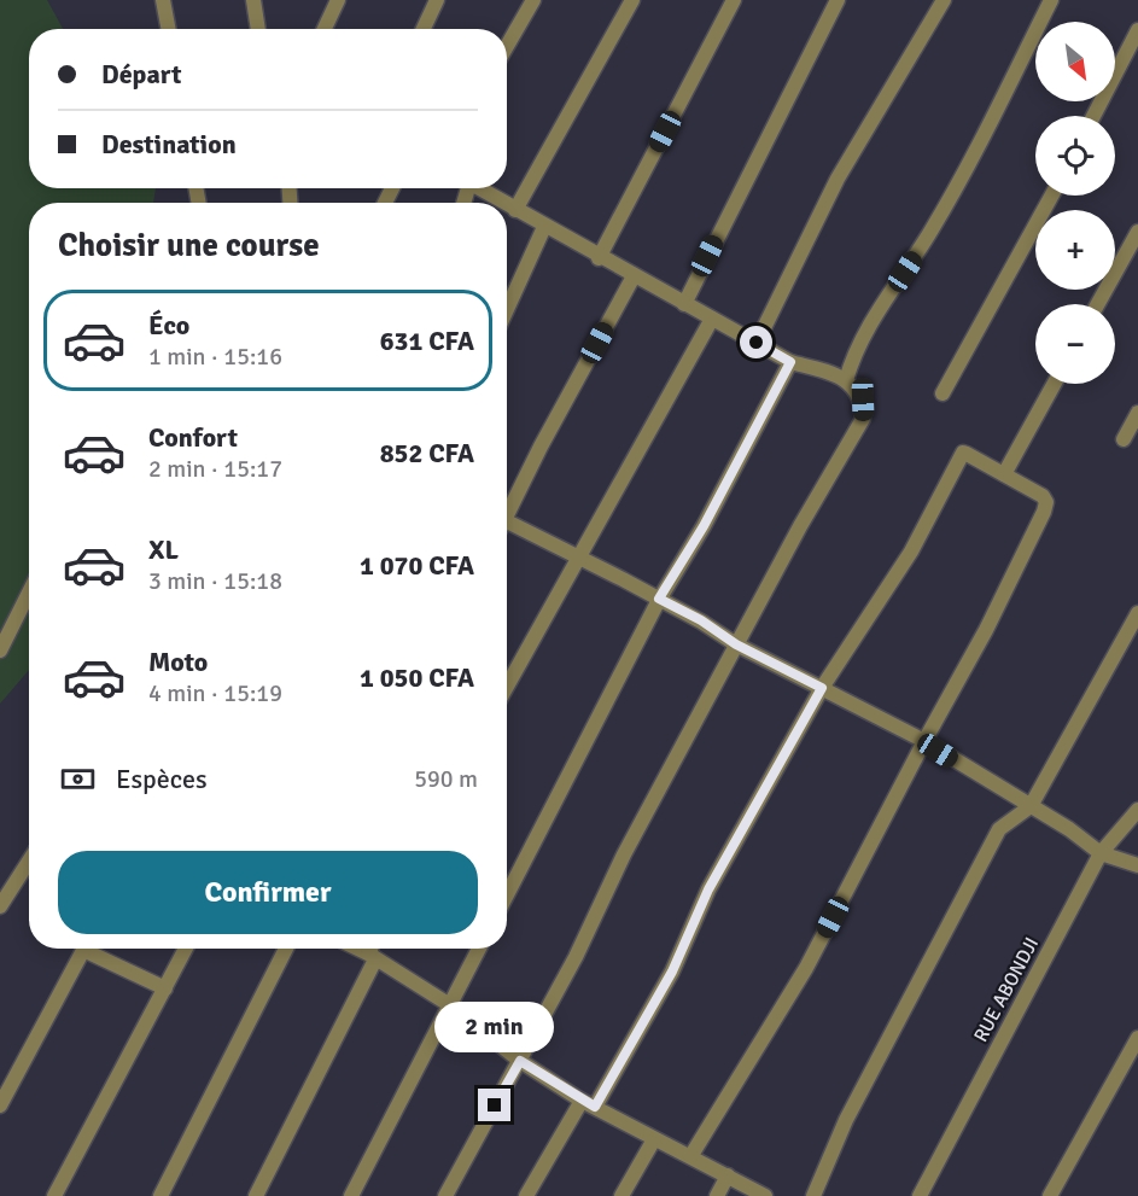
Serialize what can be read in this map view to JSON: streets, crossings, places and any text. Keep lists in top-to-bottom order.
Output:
{
  "streets": {
    "street": ["RUE ABONDJI"]
  },
  "north": "bottom right",
  "page": {
    "map_buttons": ["+", "−"],
    "banner": ["Départ", "Destination"],
    "heading": "Choisir une course",
    "list": [
      {
        "name": "Éco",
        "note": "1 min · 15:16",
        "value": "631 CFA"
      },
      {
        "name": "Confort",
        "note": "2 min · 15:17",
        "value": "852 CFA"
      },
      {
        "name": "XL",
        "note": "3 min · 15:18",
        "value": "1 070 CFA"
      },
      {
        "name": "Moto",
        "note": "4 min · 15:19",
        "value": "1 050 CFA"
      }
    ],
    "pay": ["Espèces", "590 m"],
    "buttons": "Confirmer",
    "bubble": "2 min"
  }
}
